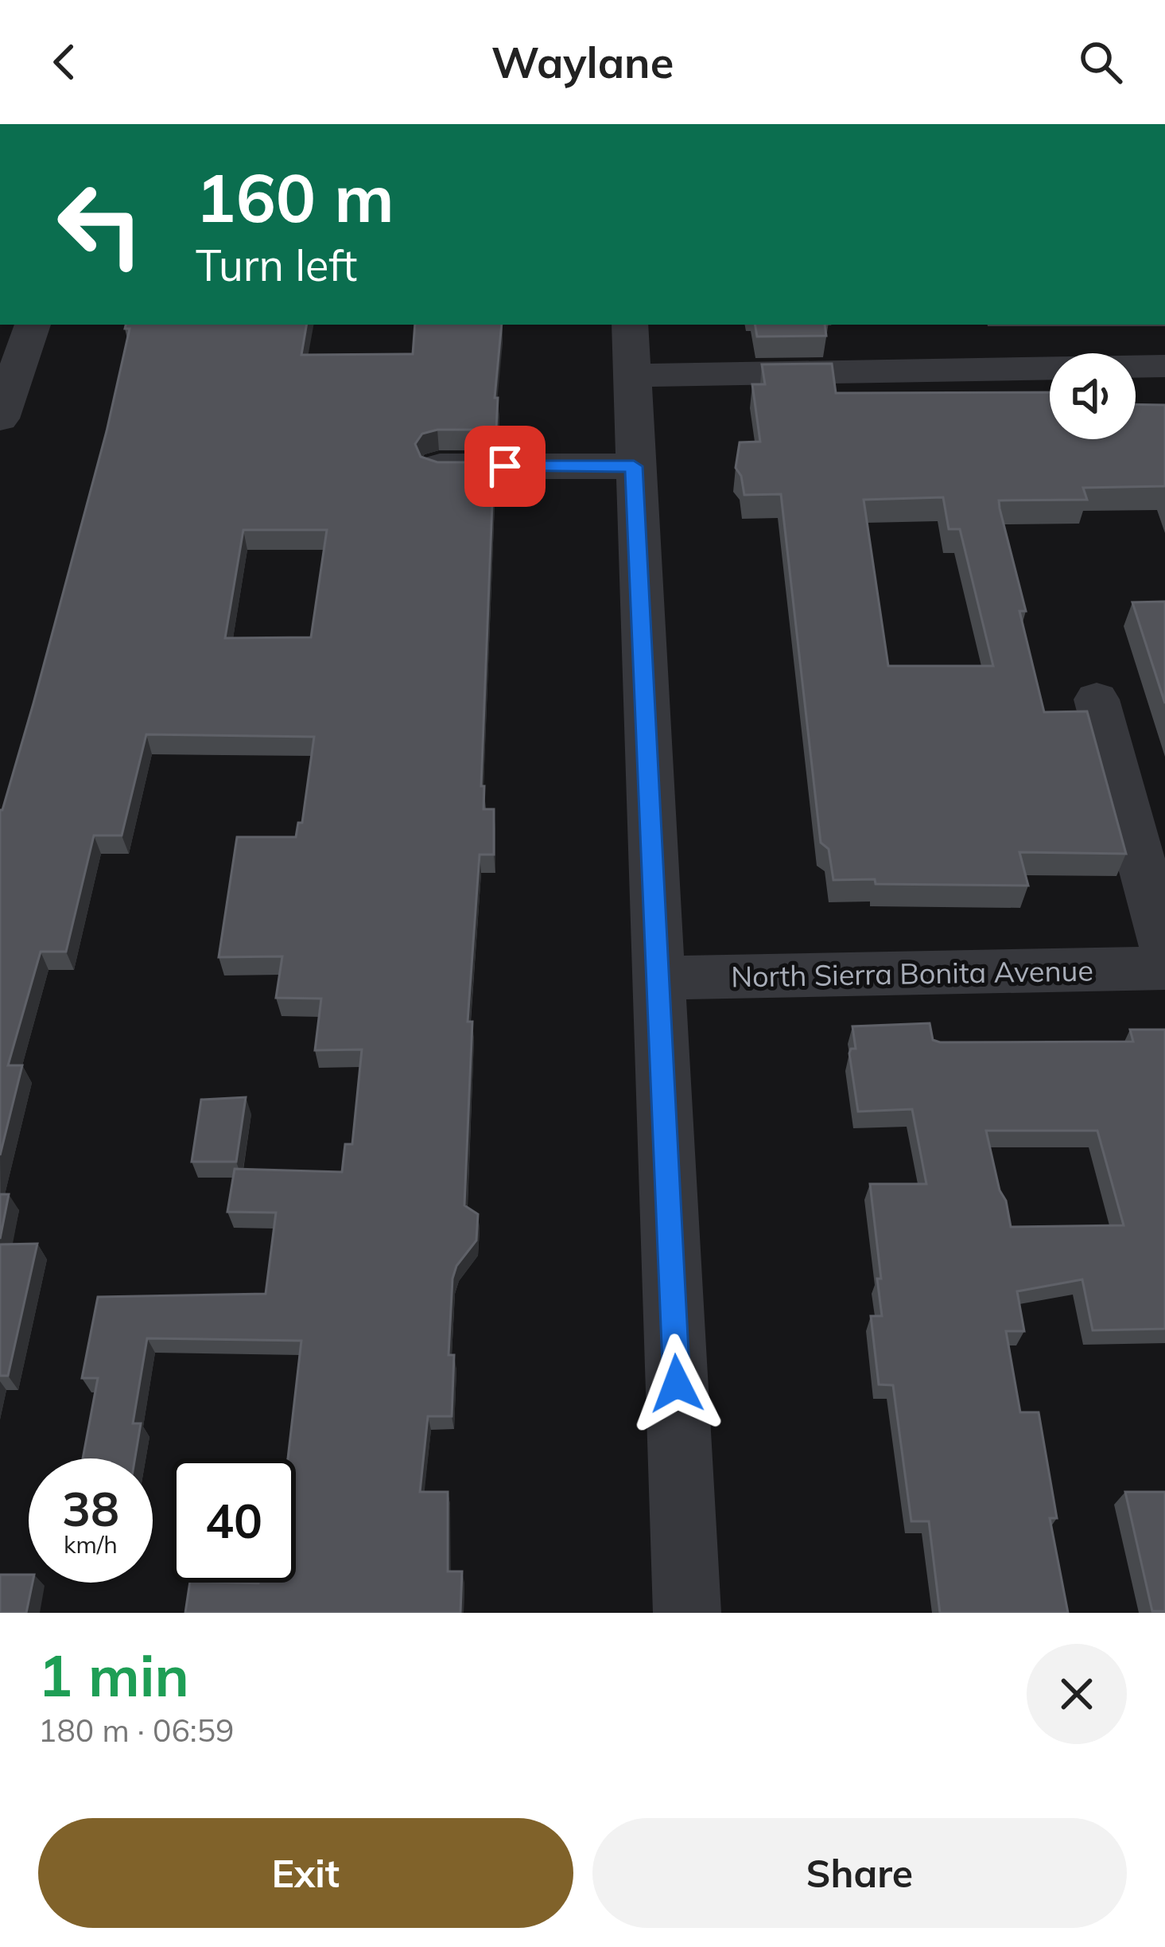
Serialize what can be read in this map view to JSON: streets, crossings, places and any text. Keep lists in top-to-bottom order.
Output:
{
  "streets": {
    "street": ["North Sierra Bonita Avenue"]
  },
  "page": {
    "header": "Waylane",
    "turn": ["160 m", "Turn left"],
    "speed": "38 km/h",
    "limit": "40",
    "heading": ["1 min", "180 m · 06:59"],
    "buttons": ["Exit", "Share"]
  }
}
